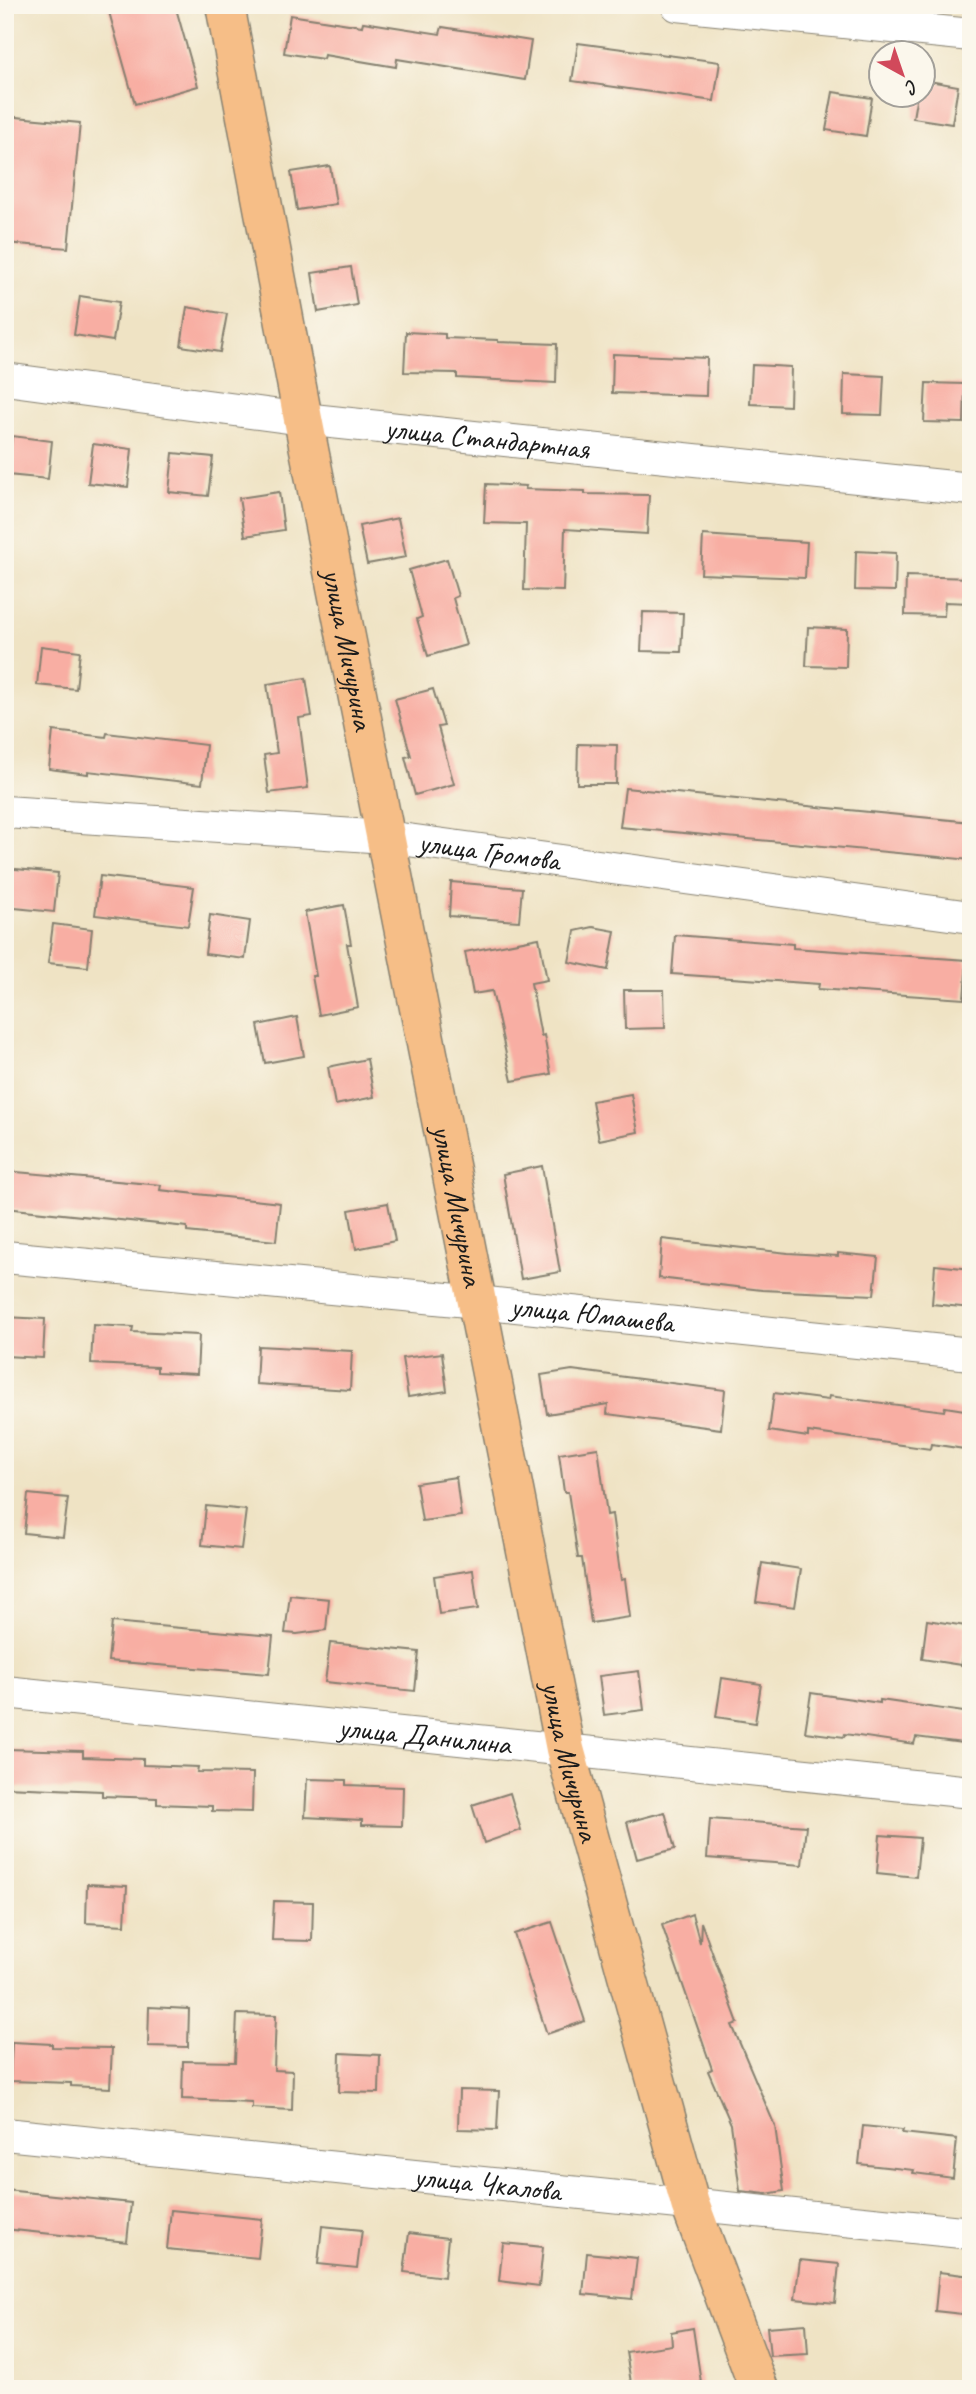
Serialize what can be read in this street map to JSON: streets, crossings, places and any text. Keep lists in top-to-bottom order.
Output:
{
  "streets": {
    "main road": ["улица Мичурина"],
    "street": [
      "улица Стандартная",
      "улица Громова",
      "улица Юмашева",
      "улица Данилина",
      "улица Чкалова"
    ]
  },
  "crossings": [
    ["улица Стандартная", "улица Мичурина"],
    ["улица Мичурина", "улица Громова"],
    ["улица Мичурина", "улица Юмашева"],
    ["улица Мичурина", "улица Данилина"],
    ["улица Мичурина", "улица Чкалова"]
  ],
  "north": "bottom right"
}
